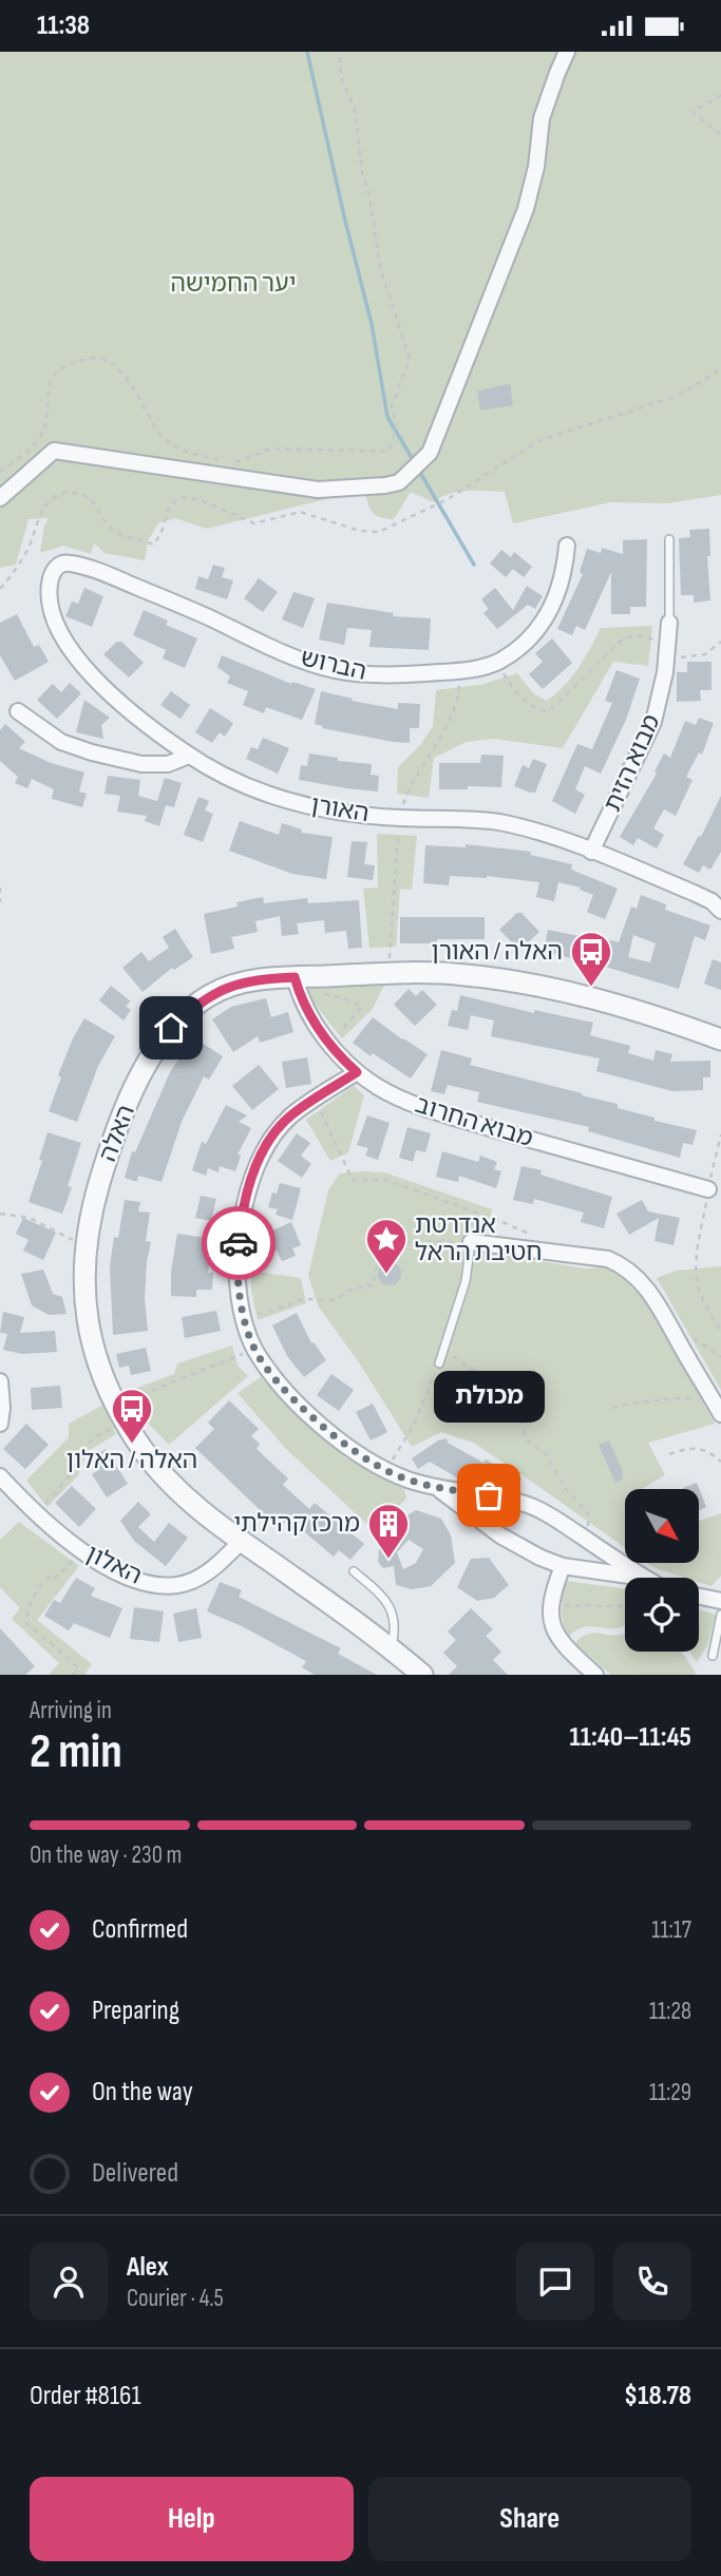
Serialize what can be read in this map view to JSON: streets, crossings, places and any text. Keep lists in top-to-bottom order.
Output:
{
  "streets": {
    "street": [
      "הברוש",
      "מבוא הזית",
      "האורן",
      "מבוא החרוב",
      "האלה",
      "האלון"
    ]
  },
  "crossings": [
    ["הברוש", "האורן"],
    ["מבוא הזית", "האורן"],
    ["מבוא החרוב", "האלה"],
    ["האלה", "האלון"]
  ],
  "parks": ["יער החמישה"],
  "places": {
    "bus stop": ["האלה / האורן", "האלה / האלון"],
    "place": ["אנדרטת חטיבת הראל"],
    "other": ["מכולת"],
    "building": ["מרכז קהילתי"]
  },
  "north": "bottom right",
  "page": {
    "status": "11:38",
    "bubble": "מכולת",
    "heading": ["2 min", "Arriving in", "11:40–11:45"],
    "panel": [
      "Alex",
      "Courier · 4.5",
      "Order #8161",
      "$18.78"
    ],
    "bar": "On the way · 230 m",
    "list": [
      ["Confirmed", "11:17"],
      ["Preparing", "11:28"],
      ["On the way", "11:29"],
      "Delivered"
    ],
    "buttons": ["Help", "Share"]
  }
}
